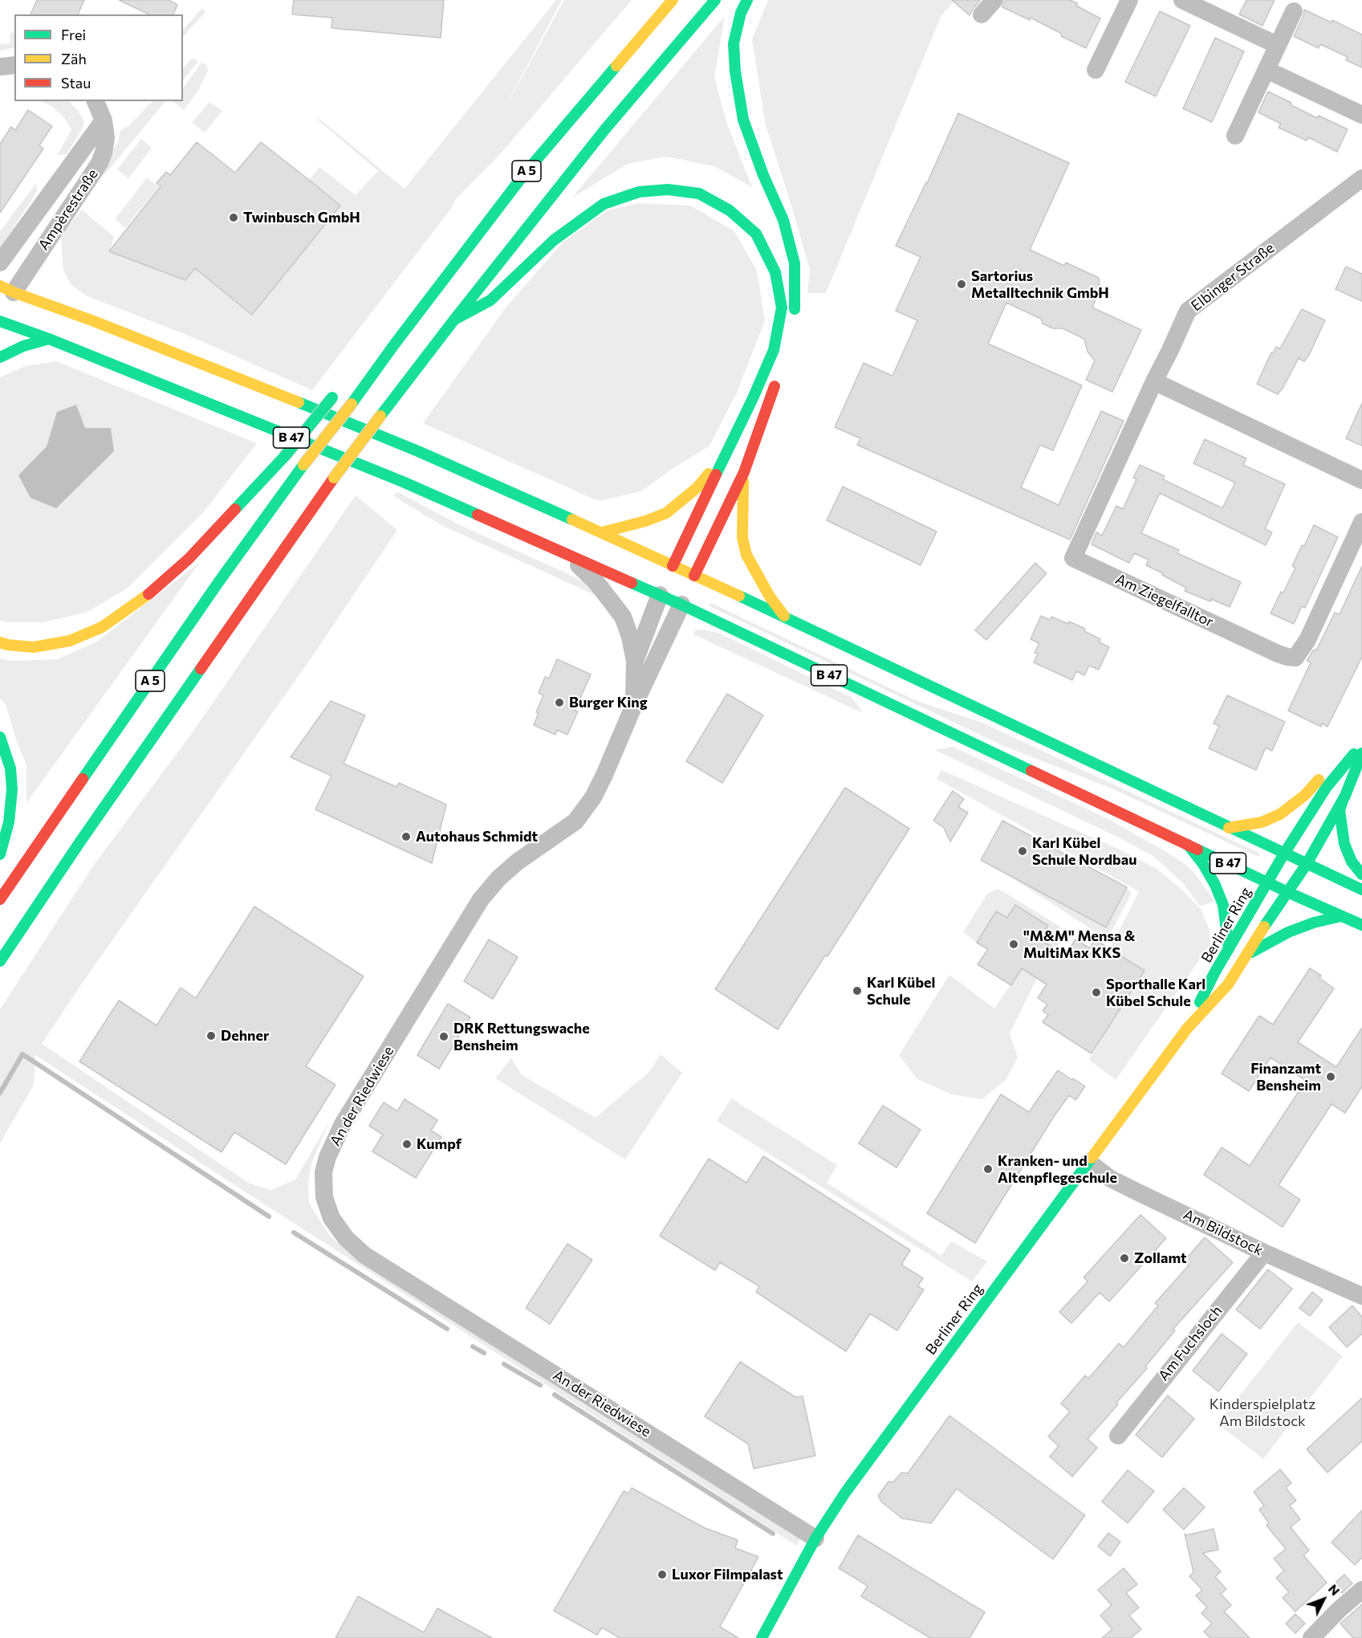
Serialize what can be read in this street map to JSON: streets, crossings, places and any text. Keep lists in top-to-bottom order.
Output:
{
  "streets": {
    "main road": ["A 5", "B 47", "Berliner Ring"],
    "street": [
      "Ampèrestraße",
      "Elbinger Straße",
      "Am Ziegelfalltor",
      "An der Riedwiese",
      "Am Bildstock",
      "Am Fuchsloch"
    ]
  },
  "crossings": [
    ["Ampèrestraße", "B 47"],
    ["Elbinger Straße", "Am Ziegelfalltor"],
    ["B 47", "Berliner Ring"],
    ["B 47", "An der Riedwiese"],
    ["Berliner Ring", "An der Riedwiese"],
    ["Berliner Ring", "Am Bildstock"],
    ["Am Bildstock", "Am Fuchsloch"]
  ],
  "parks": ["Kinderspielplatz Am Bildstock"],
  "places": [
    "Twinbusch GmbH",
    "Sartorius Metalltechnik GmbH",
    "Burger King",
    "Autohaus Schmidt",
    "Karl Kübel Schule Nordbau",
    "\"M&M\" Mensa & MultiMax KKS",
    "Karl Kübel Schule",
    "Sporthalle Karl Kübel Schule",
    "Dehner",
    "DRK Rettungswache Bensheim",
    "Finanzamt Bensheim",
    "Kumpf",
    "Kranken- und Altenpflegeschule",
    "Zollamt",
    "Luxor Filmpalast"
  ],
  "legend": ["Frei", "Zäh", "Stau"],
  "north": "top right"
}
